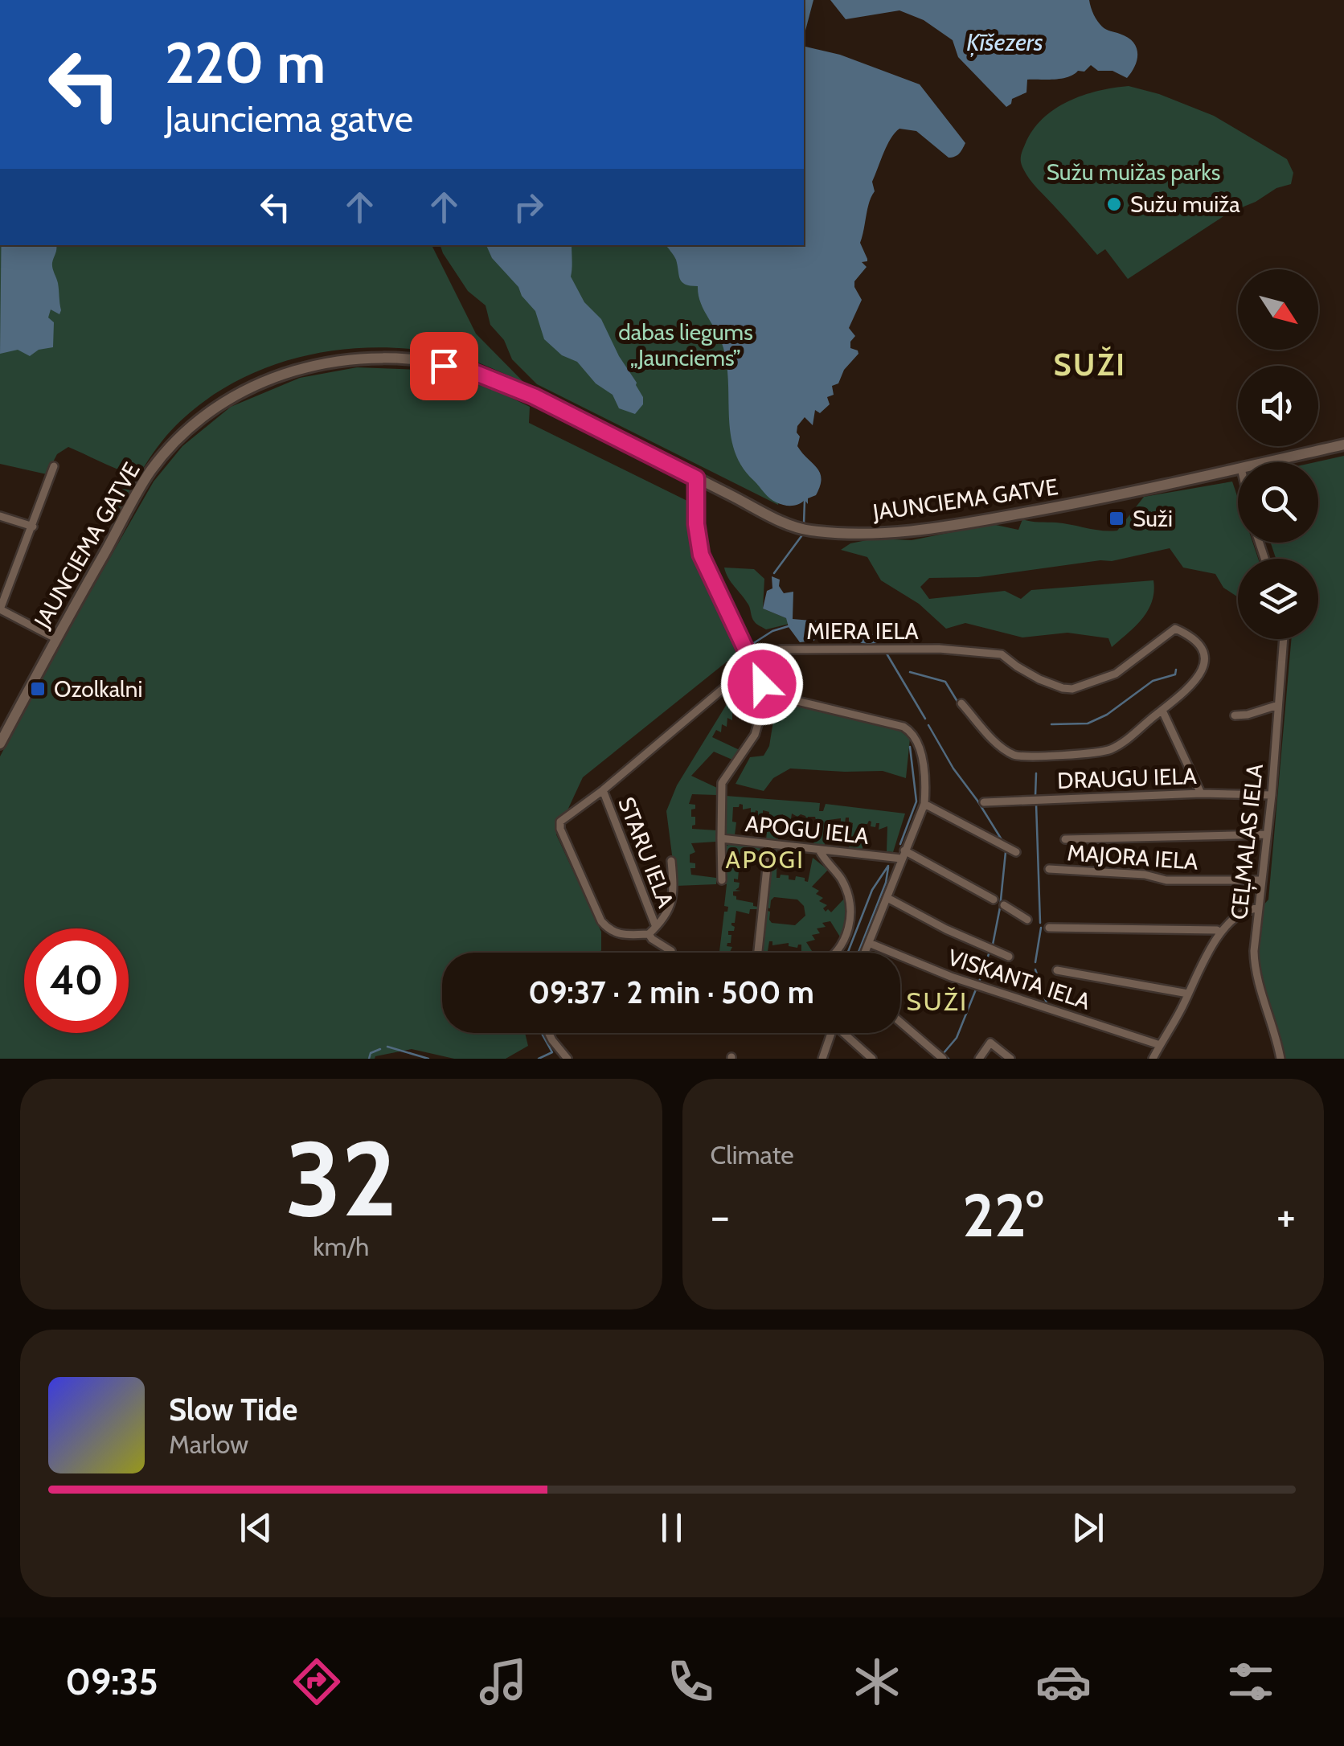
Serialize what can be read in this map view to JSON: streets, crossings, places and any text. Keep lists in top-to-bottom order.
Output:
{
  "streets": {
    "main road": ["JAUNCIEMA GATVE"],
    "street": [
      "MIERA IELA",
      "DRAUGU IELA",
      "APOGU IELA",
      "CEĻMALAS IELA",
      "STARU IELA",
      "MAJORA IELA",
      "VISKANTA IELA"
    ]
  },
  "crossings": [
    ["MIERA IELA", "STARU IELA"],
    ["DRAUGU IELA", "CEĻMALAS IELA"],
    ["CEĻMALAS IELA", "MAJORA IELA"]
  ],
  "districts": ["SUŽI", "APOGI", "SUŽI"],
  "water": ["Ķīšezers"],
  "parks": ["Sužu muižas parks", "dabas liegums „Jaunciems”"],
  "places": {
    "other": ["Sužu muiža"],
    "transit": ["Suži", "Ozolkalni"]
  },
  "north": "bottom right",
  "page": {
    "turn": ["220 m", "Jaunciema gatve"],
    "limit": "40",
    "trip": "09:37 · 2 min · 500 m",
    "tile": [
      ["32", "km/h"],
      "Climate"
    ],
    "heat": ["−", "22°", "+"],
    "song": ["Slow Tide", "Marlow"],
    "tabs": "09:35"
  }
}
